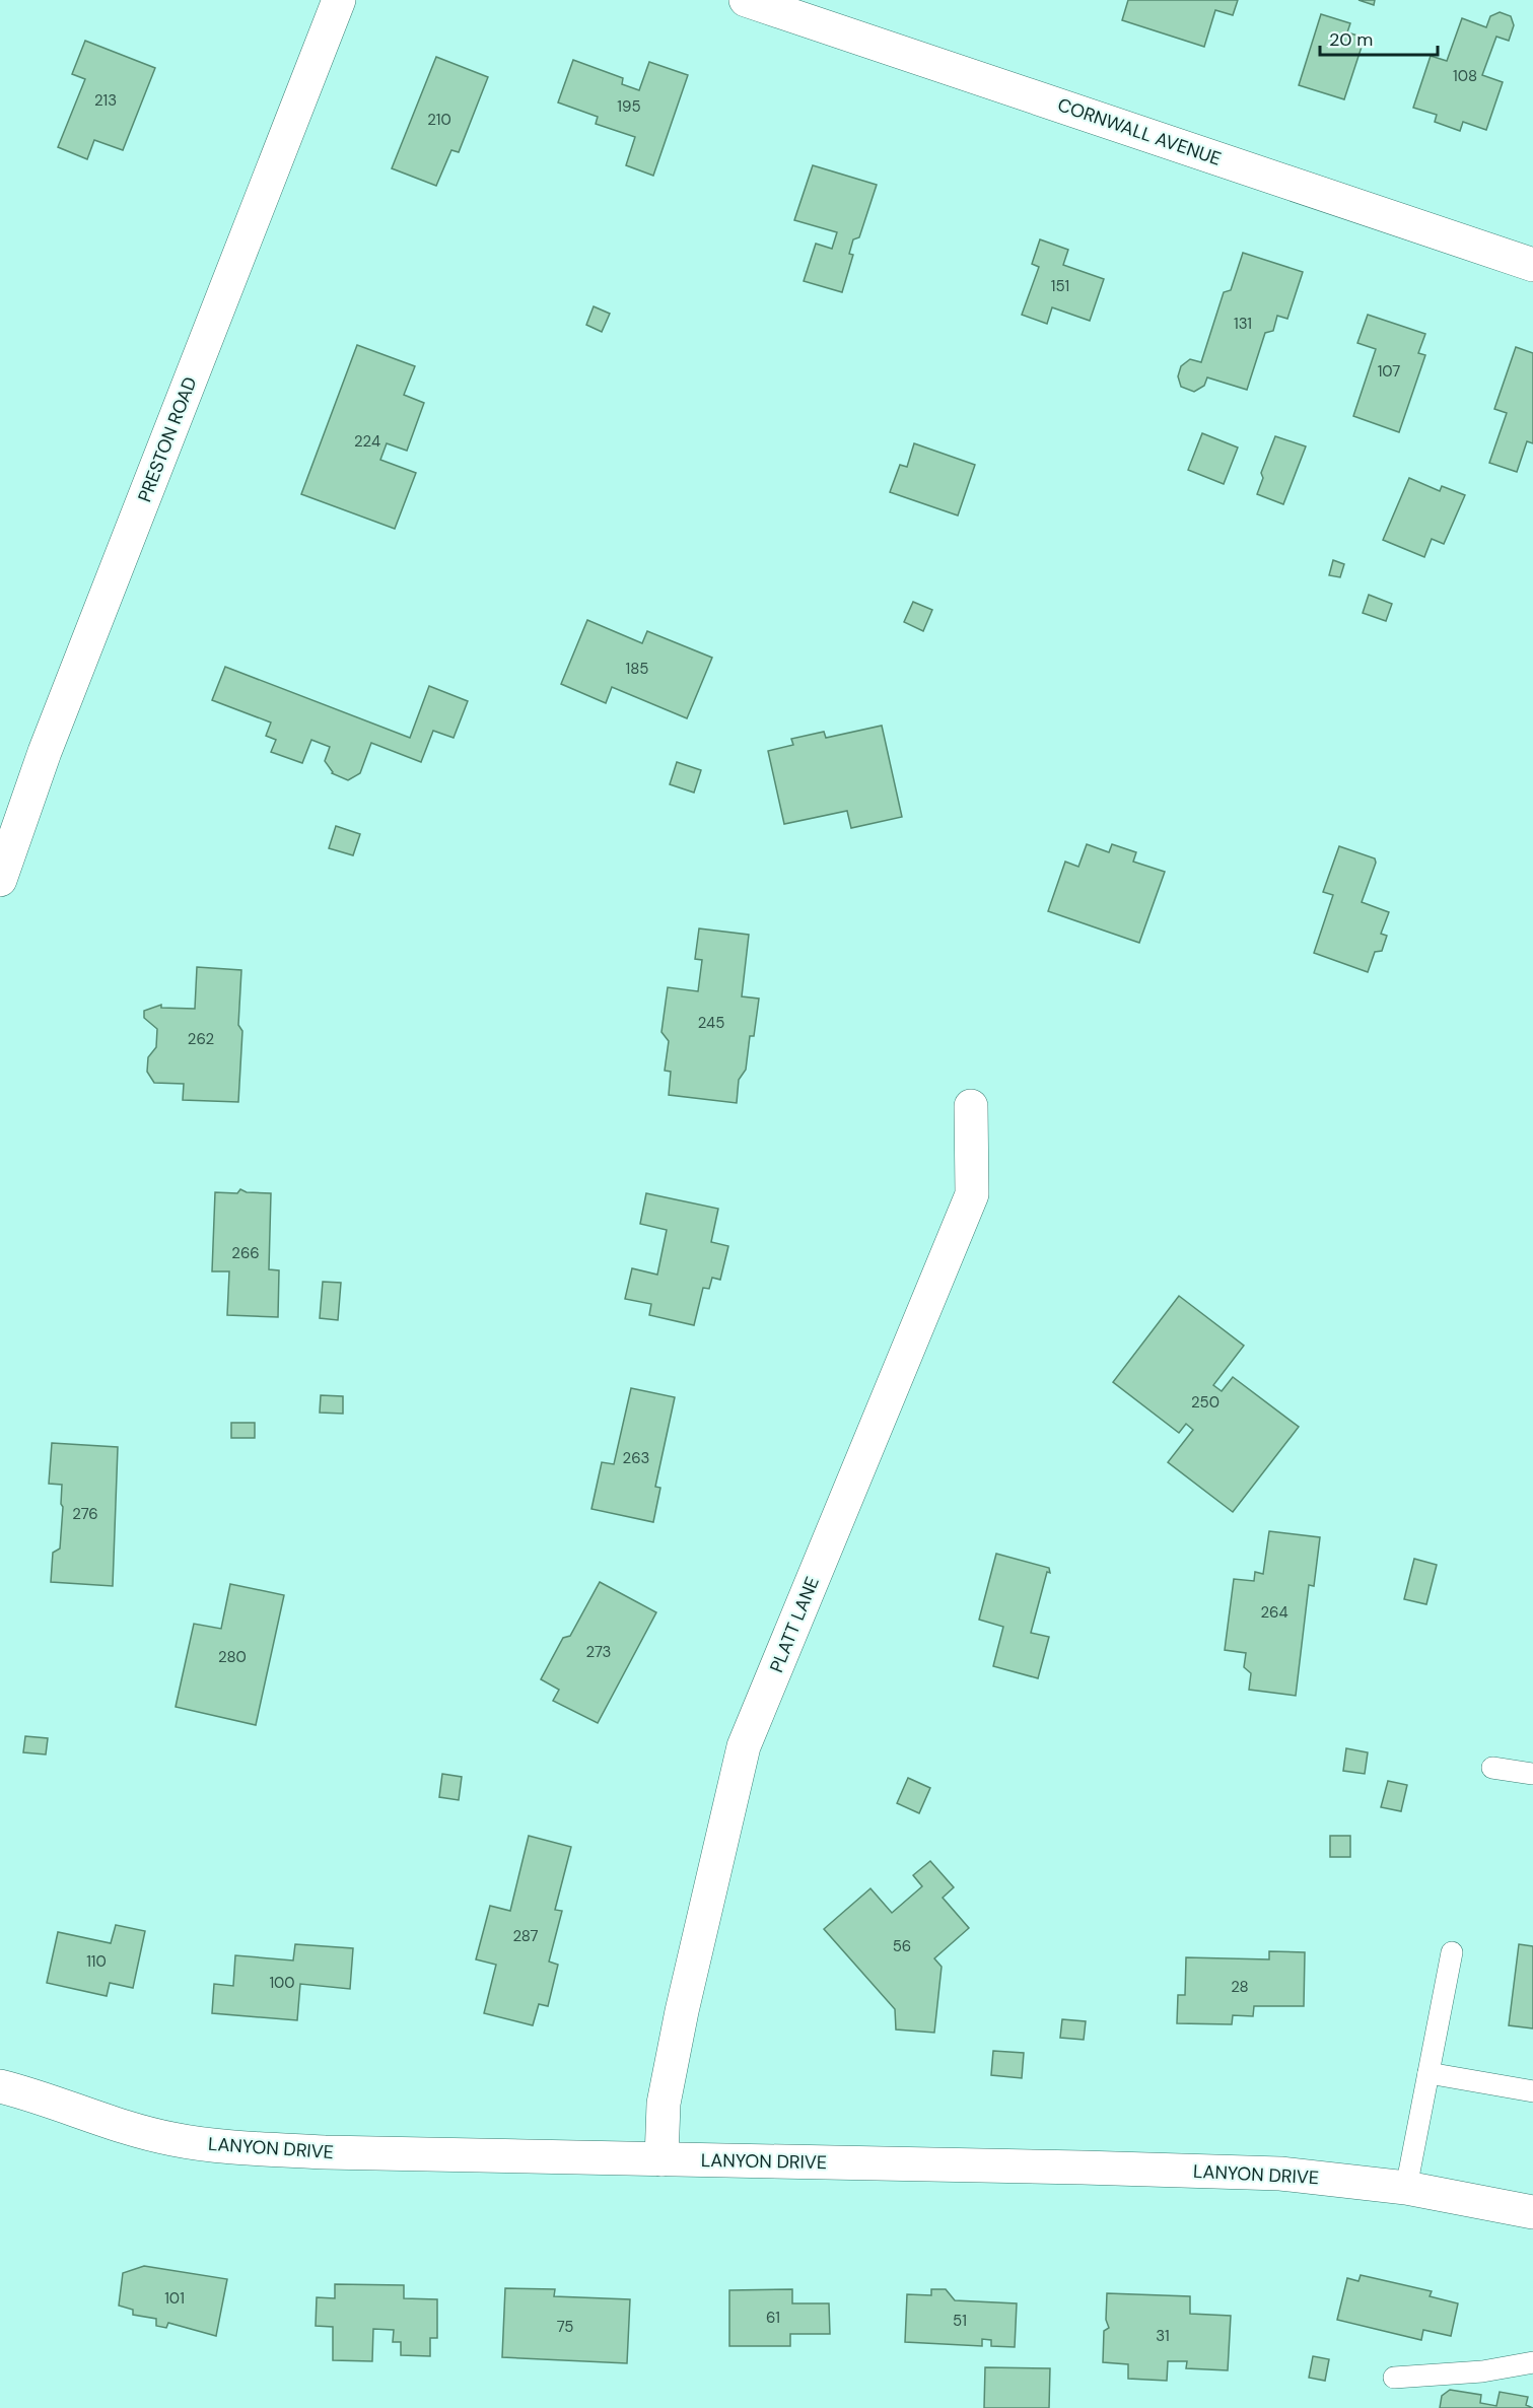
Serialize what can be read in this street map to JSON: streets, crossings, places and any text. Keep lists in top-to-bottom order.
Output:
{
  "streets": {
    "street": [
      "CORNWALL AVENUE",
      "PRESTON ROAD",
      "PLATT LANE",
      "LANYON DRIVE"
    ]
  },
  "crossings": [
    ["PLATT LANE", "LANYON DRIVE"]
  ],
  "house_numbers": [
    "108",
    "213",
    "195",
    "210",
    "151",
    "131",
    "107",
    "224",
    "185",
    "245",
    "262",
    "266",
    "250",
    "263",
    "276",
    "264",
    "273",
    "280",
    "287",
    "56",
    "110",
    "100",
    "28",
    "101",
    "61",
    "51",
    "75",
    "31"
  ],
  "scale_bar": "20 m"
}
